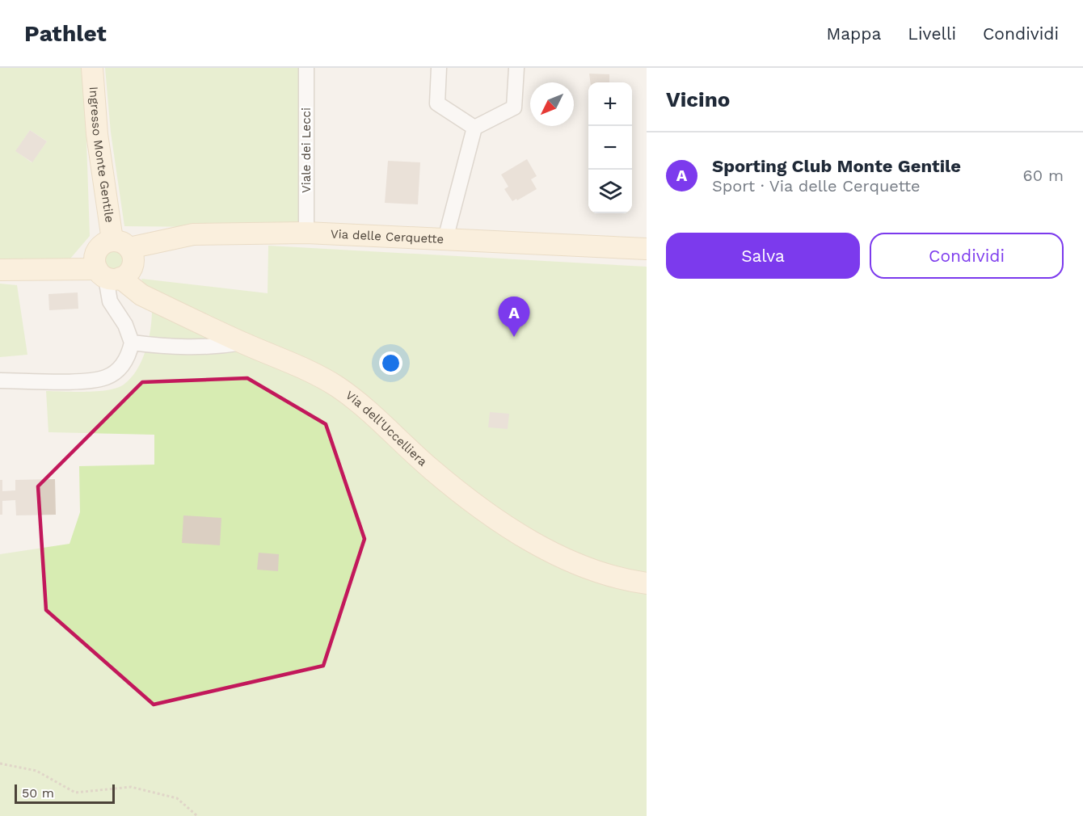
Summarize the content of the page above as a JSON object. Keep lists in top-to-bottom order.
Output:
{
  "streets": {
    "street": [
      "Viale dei Lecci",
      "Ingresso Monte Gentile",
      "Via delle Cerquette",
      "Via dell'Uccelliera"
    ]
  },
  "crossings": [
    ["Viale dei Lecci", "Via delle Cerquette"],
    ["Ingresso Monte Gentile", "Via delle Cerquette"],
    ["Ingresso Monte Gentile", "Via dell'Uccelliera"],
    ["Via delle Cerquette", "Via dell'Uccelliera"]
  ],
  "scale_bar": "50 m",
  "north": "bottom left",
  "page": {
    "header": "Pathlet",
    "nav": ["Mappa", "Livelli", "Condividi"],
    "heading": "Vicino",
    "map_buttons": ["+", "−"],
    "list": [
      {
        "mark": "A",
        "name": "Sporting Club Monte Gentile",
        "note": "Sport · Via delle Cerquette",
        "value": "60 m"
      }
    ],
    "buttons": ["Salva", "Condividi"],
    "pins": "A",
    "scale": "50 m"
  }
}
